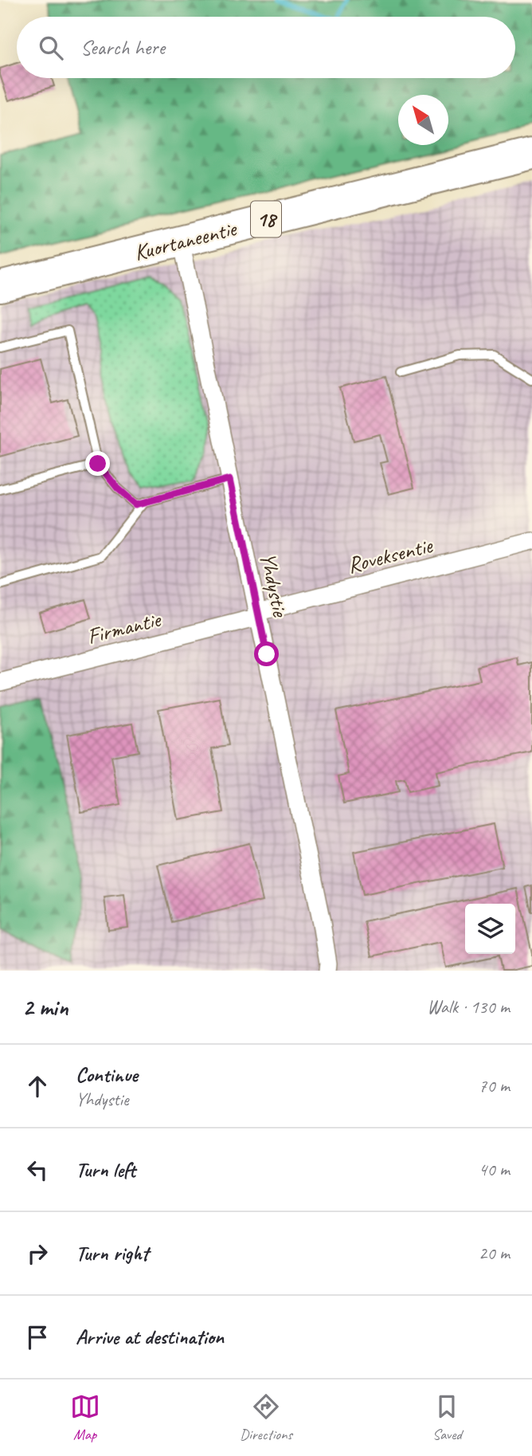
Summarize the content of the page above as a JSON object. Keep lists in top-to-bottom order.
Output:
{
  "streets": {
    "highway": ["18", "Kuortaneentie"],
    "street": ["Roveksentie", "Yhdystie", "Firmantie"]
  },
  "crossings": [
    ["Kuortaneentie", "Yhdystie"],
    ["Roveksentie", "Yhdystie"],
    ["Roveksentie", "Firmantie"],
    ["Yhdystie", "Firmantie"]
  ],
  "north": "top left",
  "page": {
    "search": "Search here",
    "heading": ["2 min", "Walk · 130 m"],
    "list": [
      ["Continue", "Yhdystie", "70 m"],
      ["Turn left", "40 m"],
      ["Turn right", "20 m"],
      "Arrive at destination"
    ],
    "nav": ["Map", "Directions", "Saved"]
  }
}
